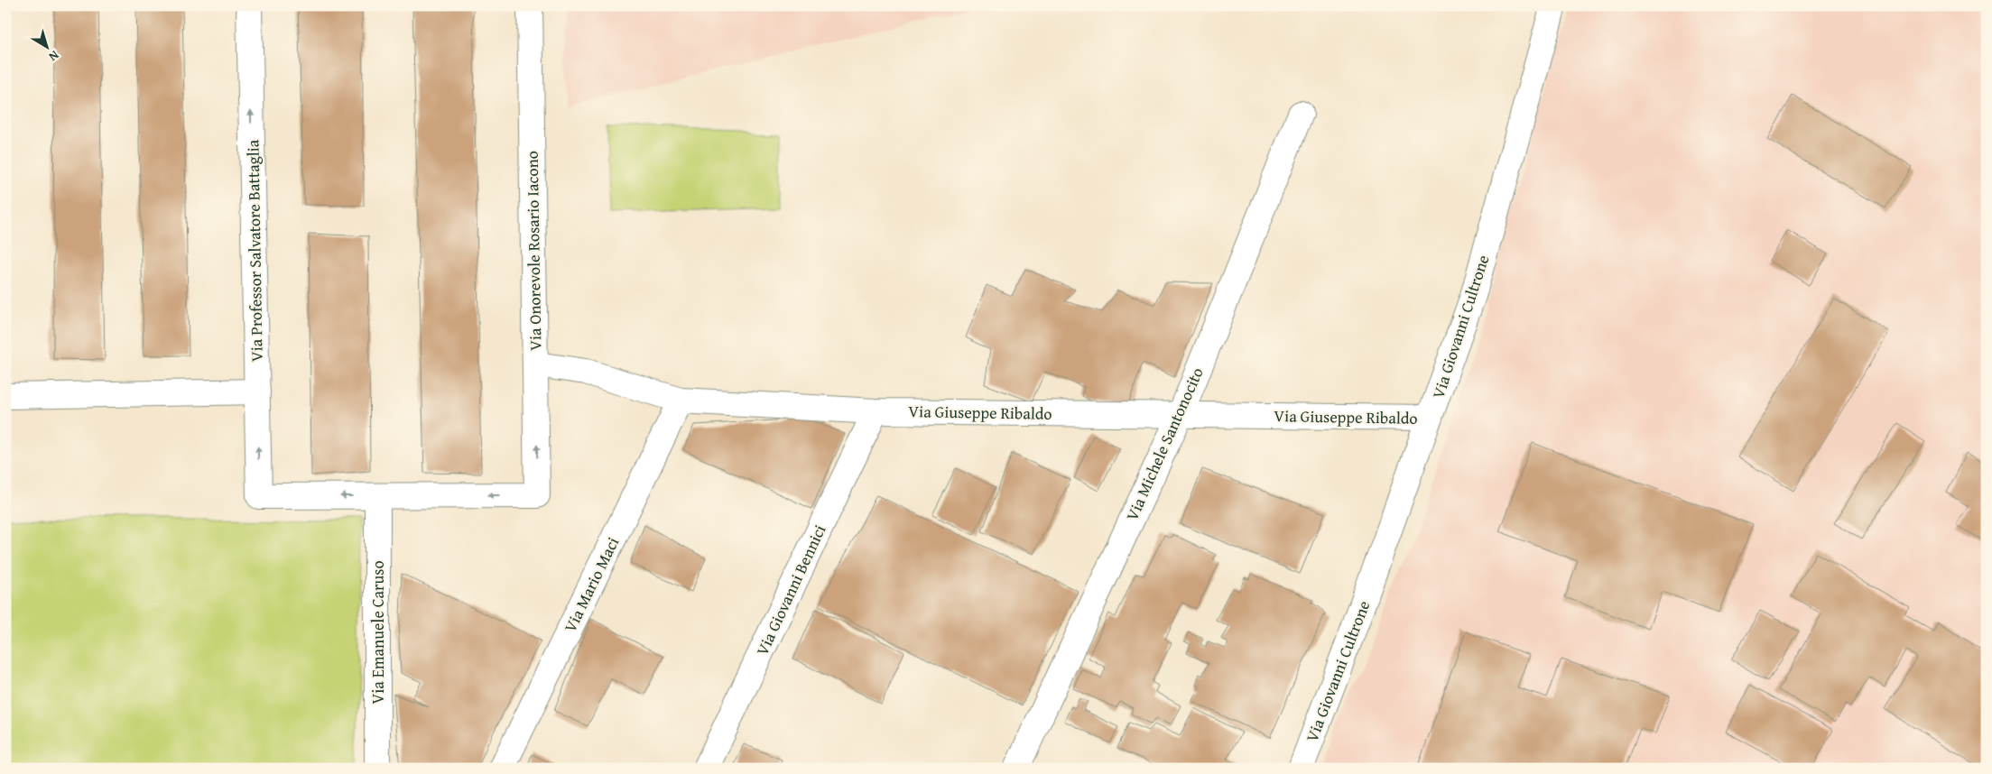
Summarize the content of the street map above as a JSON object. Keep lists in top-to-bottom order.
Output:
{
  "streets": {
    "street": [
      "Via Professor Salvatore Battaglia",
      "Via Onorevole Rosario Iacono",
      "Via Giovanni Cultrone",
      "Via Giuseppe Ribaldo",
      "Via Michele Santonocito",
      "Via Mario Maci",
      "Via Giovanni Bennici",
      "Via Emanuele Caruso"
    ]
  },
  "crossings": [
    ["Via Professor Salvatore Battaglia", "Via Onorevole Rosario Iacono"],
    ["Via Professor Salvatore Battaglia", "Via Emanuele Caruso"],
    ["Via Onorevole Rosario Iacono", "Via Giuseppe Ribaldo"],
    ["Via Onorevole Rosario Iacono", "Via Emanuele Caruso"],
    ["Via Giovanni Cultrone", "Via Giuseppe Ribaldo"],
    ["Via Giuseppe Ribaldo", "Via Michele Santonocito"],
    ["Via Giuseppe Ribaldo", "Via Mario Maci"],
    ["Via Giuseppe Ribaldo", "Via Giovanni Bennici"]
  ],
  "one_way": ["Via Professor Salvatore Battaglia"],
  "north": "bottom right"
}
